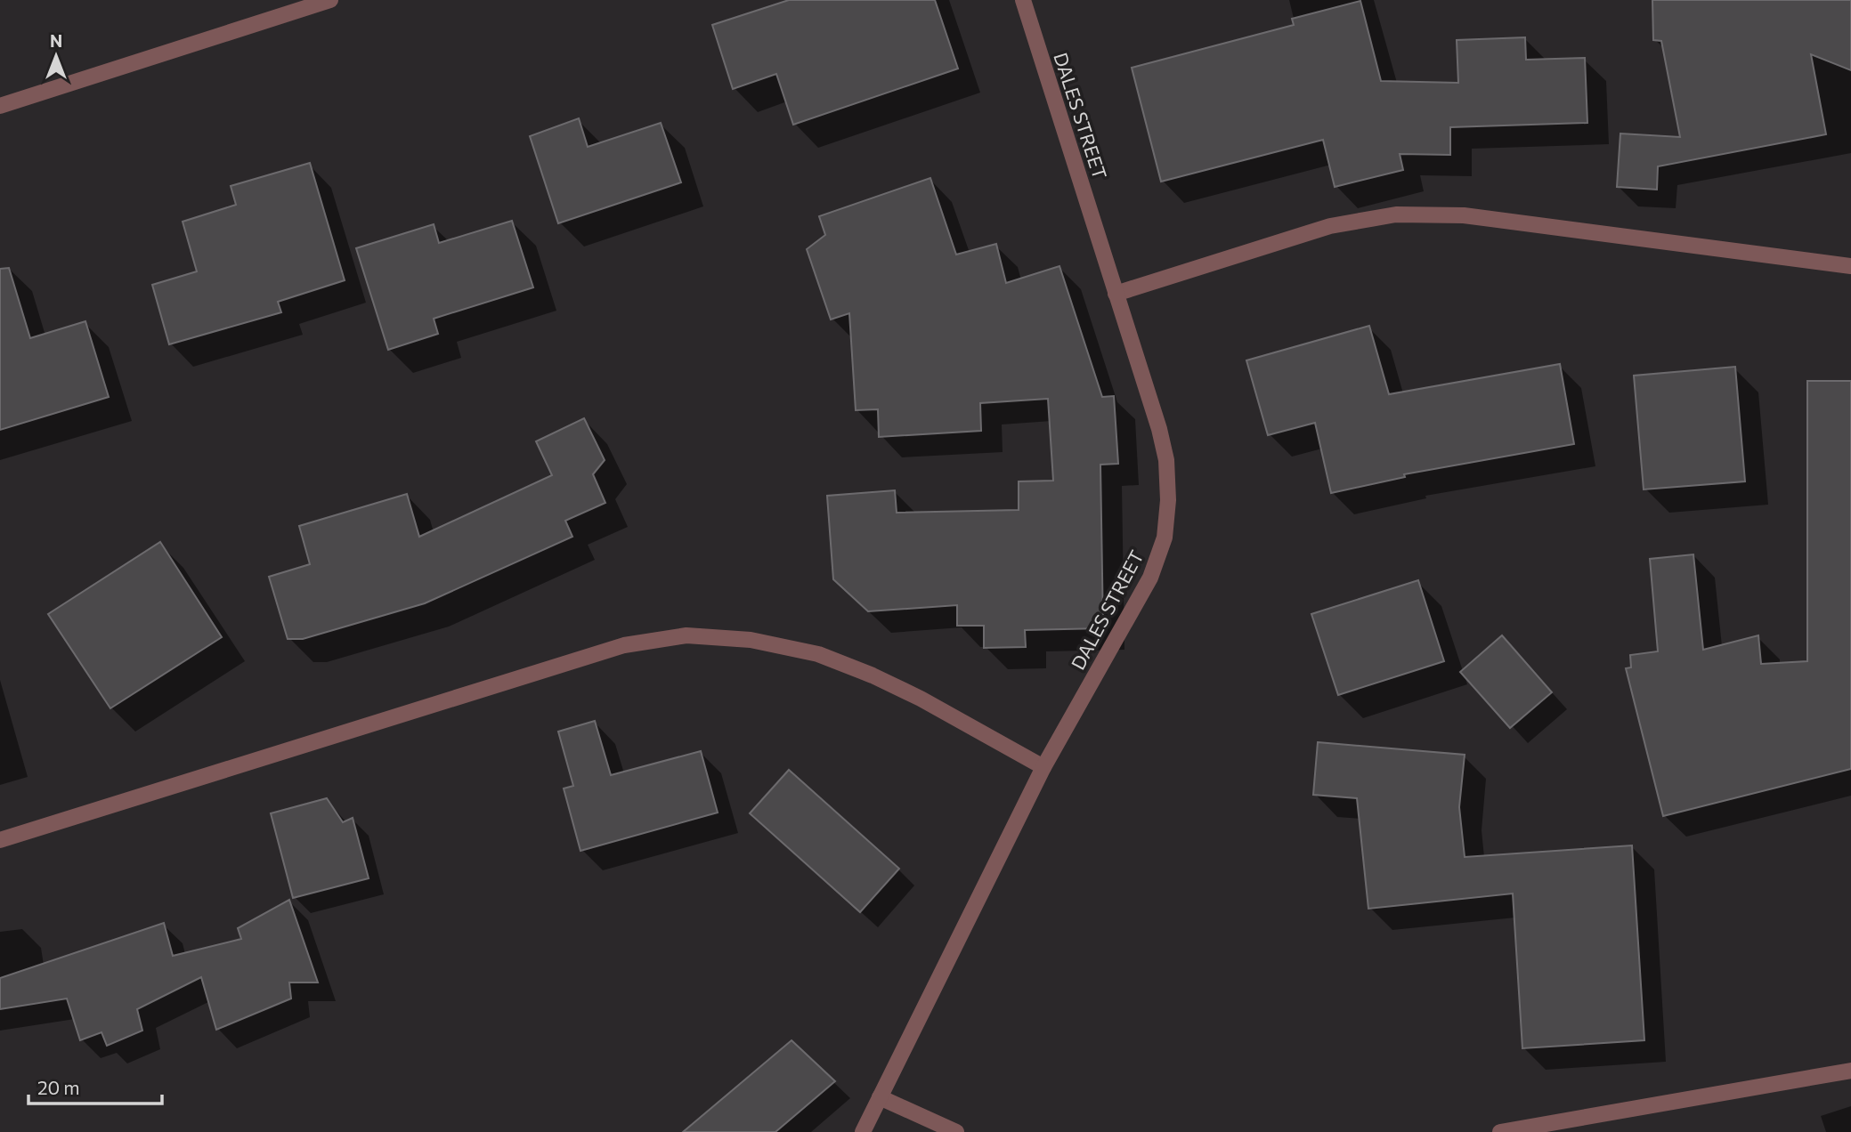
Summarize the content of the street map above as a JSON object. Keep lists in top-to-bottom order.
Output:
{
  "streets": {
    "street": ["DALES STREET"]
  },
  "scale_bar": "20 m",
  "north": "top"
}
